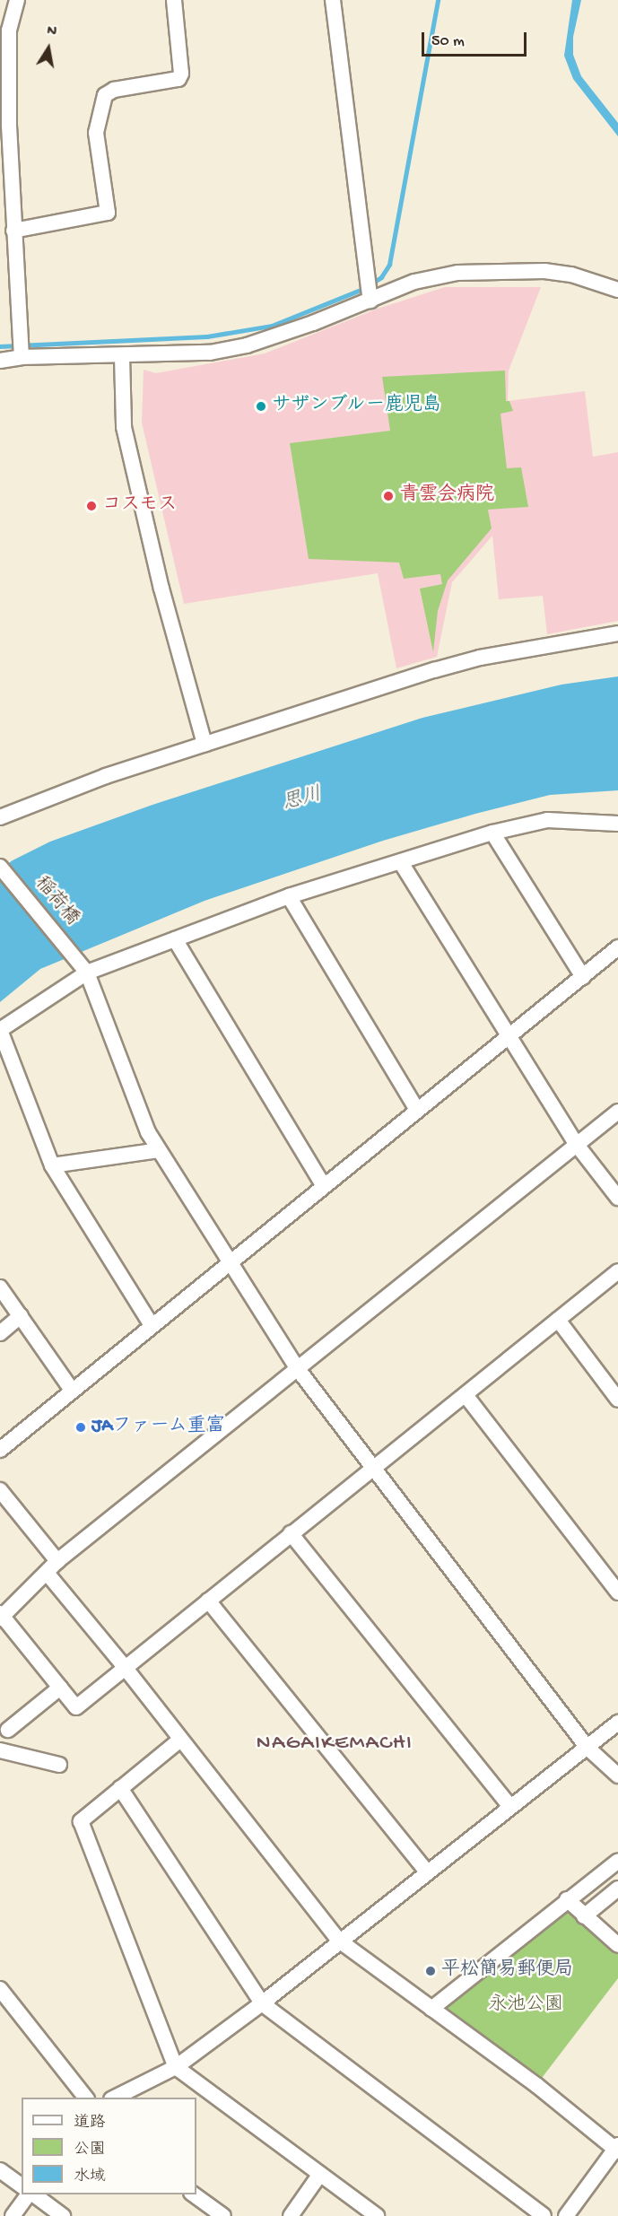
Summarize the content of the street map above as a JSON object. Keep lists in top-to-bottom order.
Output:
{
  "streets": {
    "street": ["稲荷橋"]
  },
  "districts": ["NAGAIKEMACHI"],
  "water": ["思川"],
  "parks": ["永池公園"],
  "places": [
    "サザンブルー鹿児島",
    "青雲会病院",
    "コスモス",
    "JAファーム重富",
    "平松簡易郵便局"
  ],
  "legend": ["道路", "公園", "水域"],
  "scale_bar": "50 m",
  "north": "top"
}
